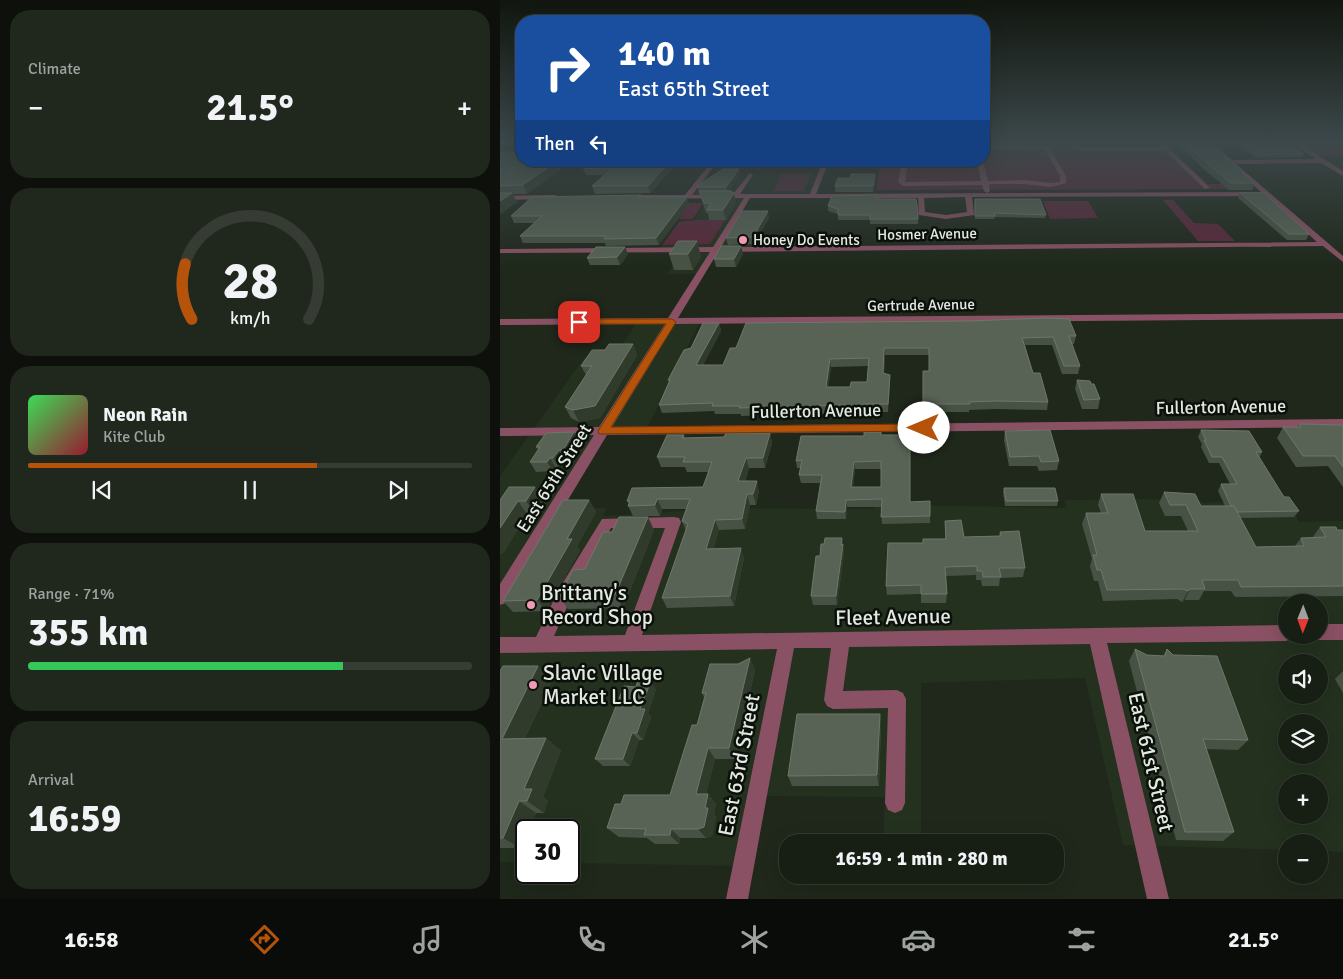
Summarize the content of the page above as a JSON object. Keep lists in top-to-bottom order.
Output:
{
  "streets": {
    "street": [
      "Hosmer Avenue",
      "Gertrude Avenue",
      "Fullerton Avenue",
      "East 65th Street",
      "Fleet Avenue",
      "East 61st Street",
      "East 63rd Street"
    ]
  },
  "crossings": [
    ["Hosmer Avenue", "East 65th Street"],
    ["Gertrude Avenue", "East 65th Street"],
    ["Fullerton Avenue", "East 65th Street"],
    ["Fleet Avenue", "East 61st Street"],
    ["Fleet Avenue", "East 63rd Street"]
  ],
  "places": ["Honey Do Events", "Brittany's Record Shop", "Slavic Village Market LLC"],
  "north": "bottom",
  "page": {
    "tile": [
      "Climate",
      ["Range · 71%", "355 km"],
      ["Arrival", "16:59"]
    ],
    "turn": ["140 m", "East 65th Street"],
    "heat": ["−", "21.5°", "+"],
    "then": "Then",
    "song": ["Neon Rain", "Kite Club"],
    "map_buttons": ["+", "−"],
    "limit": "30",
    "trip": "16:59 · 1 min · 280 m",
    "tabs": ["16:58", "21.5°"],
    "gauge": ["28", "km/h"]
  }
}
